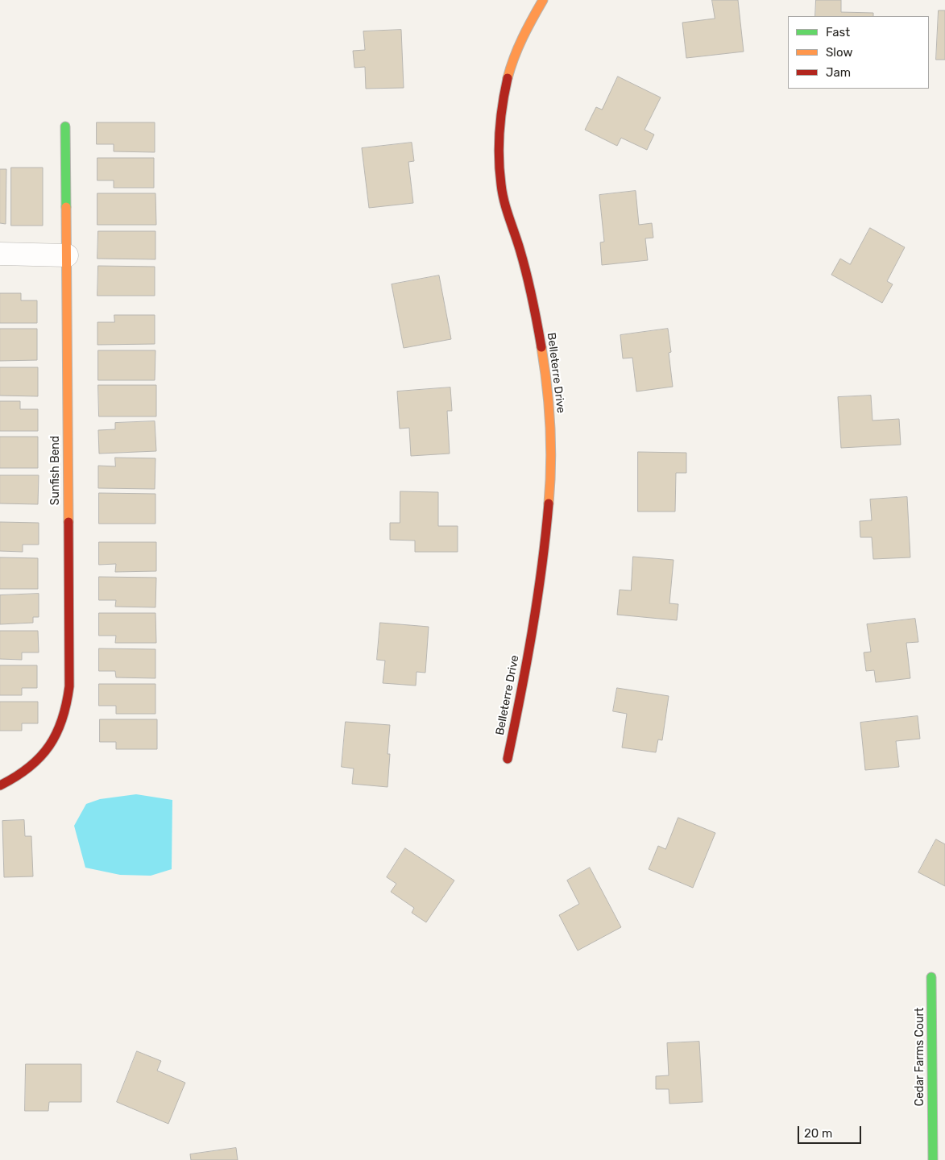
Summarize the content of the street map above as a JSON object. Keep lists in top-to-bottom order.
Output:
{
  "streets": {
    "street": ["Belleterre Drive", "Sunfish Bend", "Cedar Farms Court"]
  },
  "legend": ["Fast", "Slow", "Jam"],
  "scale_bar": "20 m"
}
